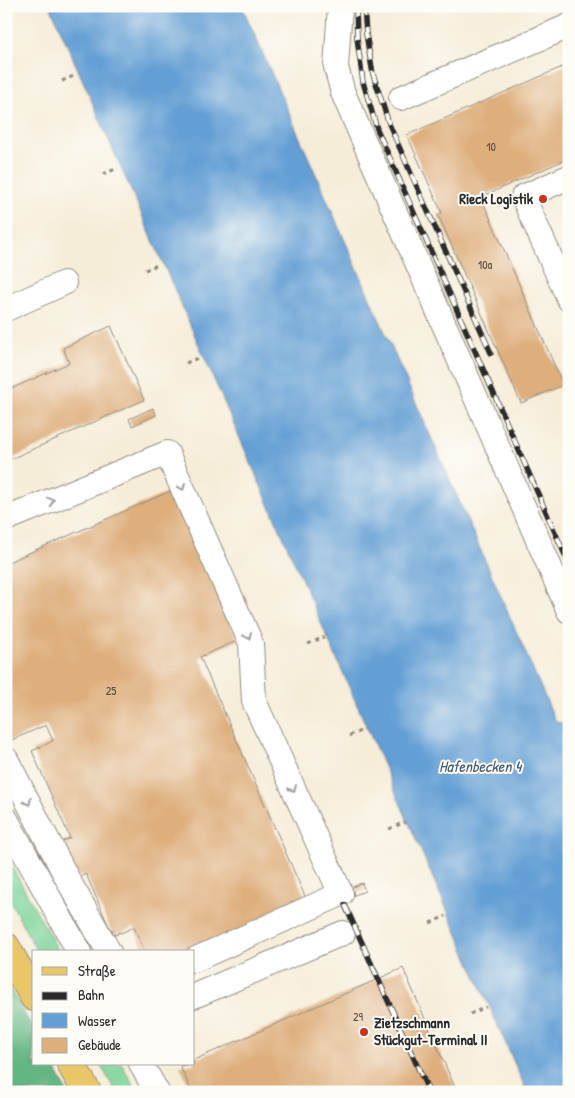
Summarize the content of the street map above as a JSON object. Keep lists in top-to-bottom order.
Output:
{
  "water": ["Hafenbecken 4"],
  "places": ["Rieck Logistik", "Zietzschmann Stückgut-Terminal II"],
  "house_numbers": [
    "10",
    "10a",
    "25",
    "29"
  ],
  "legend": [
    "Straße",
    "Bahn",
    "Wasser",
    "Gebäude"
  ]
}
